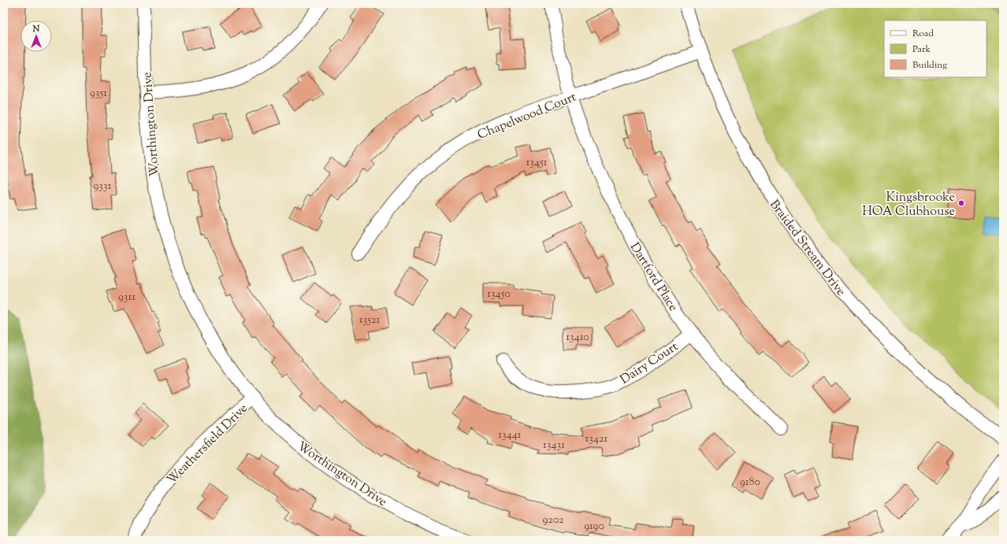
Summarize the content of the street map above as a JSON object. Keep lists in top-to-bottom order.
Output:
{
  "streets": {
    "street": [
      "Chapelwood Court",
      "Worthington Drive",
      "Braided Stream Drive",
      "Dartford Place",
      "Dairy Court",
      "Weathersfield Drive"
    ]
  },
  "crossings": [
    ["Chapelwood Court", "Braided Stream Drive"],
    ["Chapelwood Court", "Dartford Place"],
    ["Worthington Drive", "Weathersfield Drive"],
    ["Dartford Place", "Dairy Court"]
  ],
  "places": ["Kingsbrooke HOA Clubhouse"],
  "house_numbers": [
    "9351",
    "13451",
    "9331",
    "13450",
    "9311",
    "13521",
    "13410",
    "13441",
    "13421",
    "13431",
    "9180",
    "9202",
    "9190"
  ],
  "legend": ["Road", "Park", "Building"],
  "north": "top"
}
